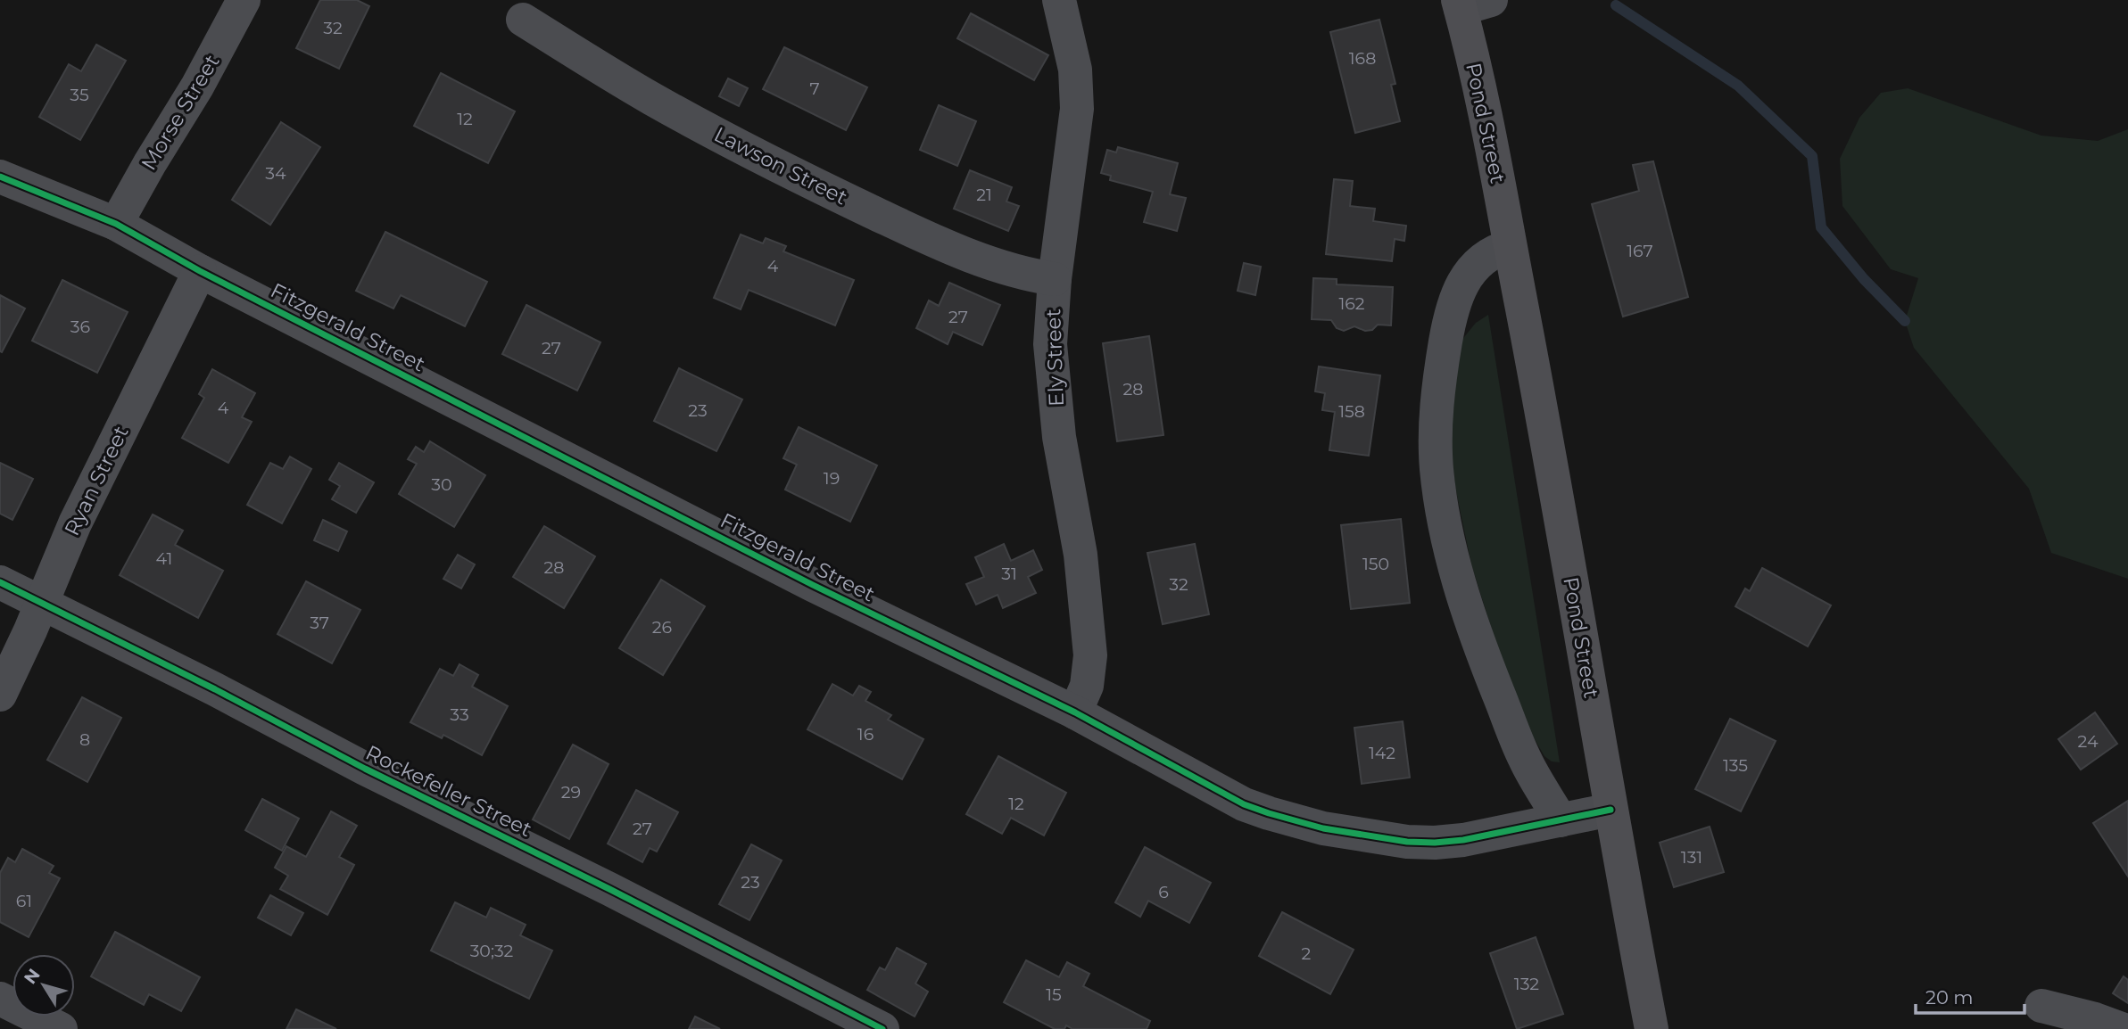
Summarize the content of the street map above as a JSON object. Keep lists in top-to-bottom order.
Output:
{
  "streets": {
    "main road": ["Pond Street"],
    "street": [
      "Morse Street",
      "Lawson Street",
      "Fitzgerald Street",
      "Ely Street",
      "Ryan Street",
      "Rockefeller Street"
    ]
  },
  "crossings": [
    ["Morse Street", "Fitzgerald Street"],
    ["Pond Street", "Fitzgerald Street"],
    ["Lawson Street", "Ely Street"],
    ["Fitzgerald Street", "Ely Street"],
    ["Fitzgerald Street", "Ryan Street"],
    ["Ryan Street", "Rockefeller Street"]
  ],
  "house_numbers": [
    "32",
    "168",
    "7",
    "35",
    "12",
    "34",
    "21",
    "167",
    "4",
    "162",
    "27",
    "36",
    "27",
    "28",
    "4",
    "23",
    "158",
    "19",
    "30",
    "41",
    "150",
    "28",
    "31",
    "32",
    "37",
    "26",
    "33",
    "16",
    "8",
    "24",
    "142",
    "135",
    "29",
    "12",
    "27",
    "131",
    "23",
    "6",
    "61",
    "30;32",
    "2",
    "132",
    "15"
  ],
  "scale_bar": "20 m",
  "north": "top left"
}
